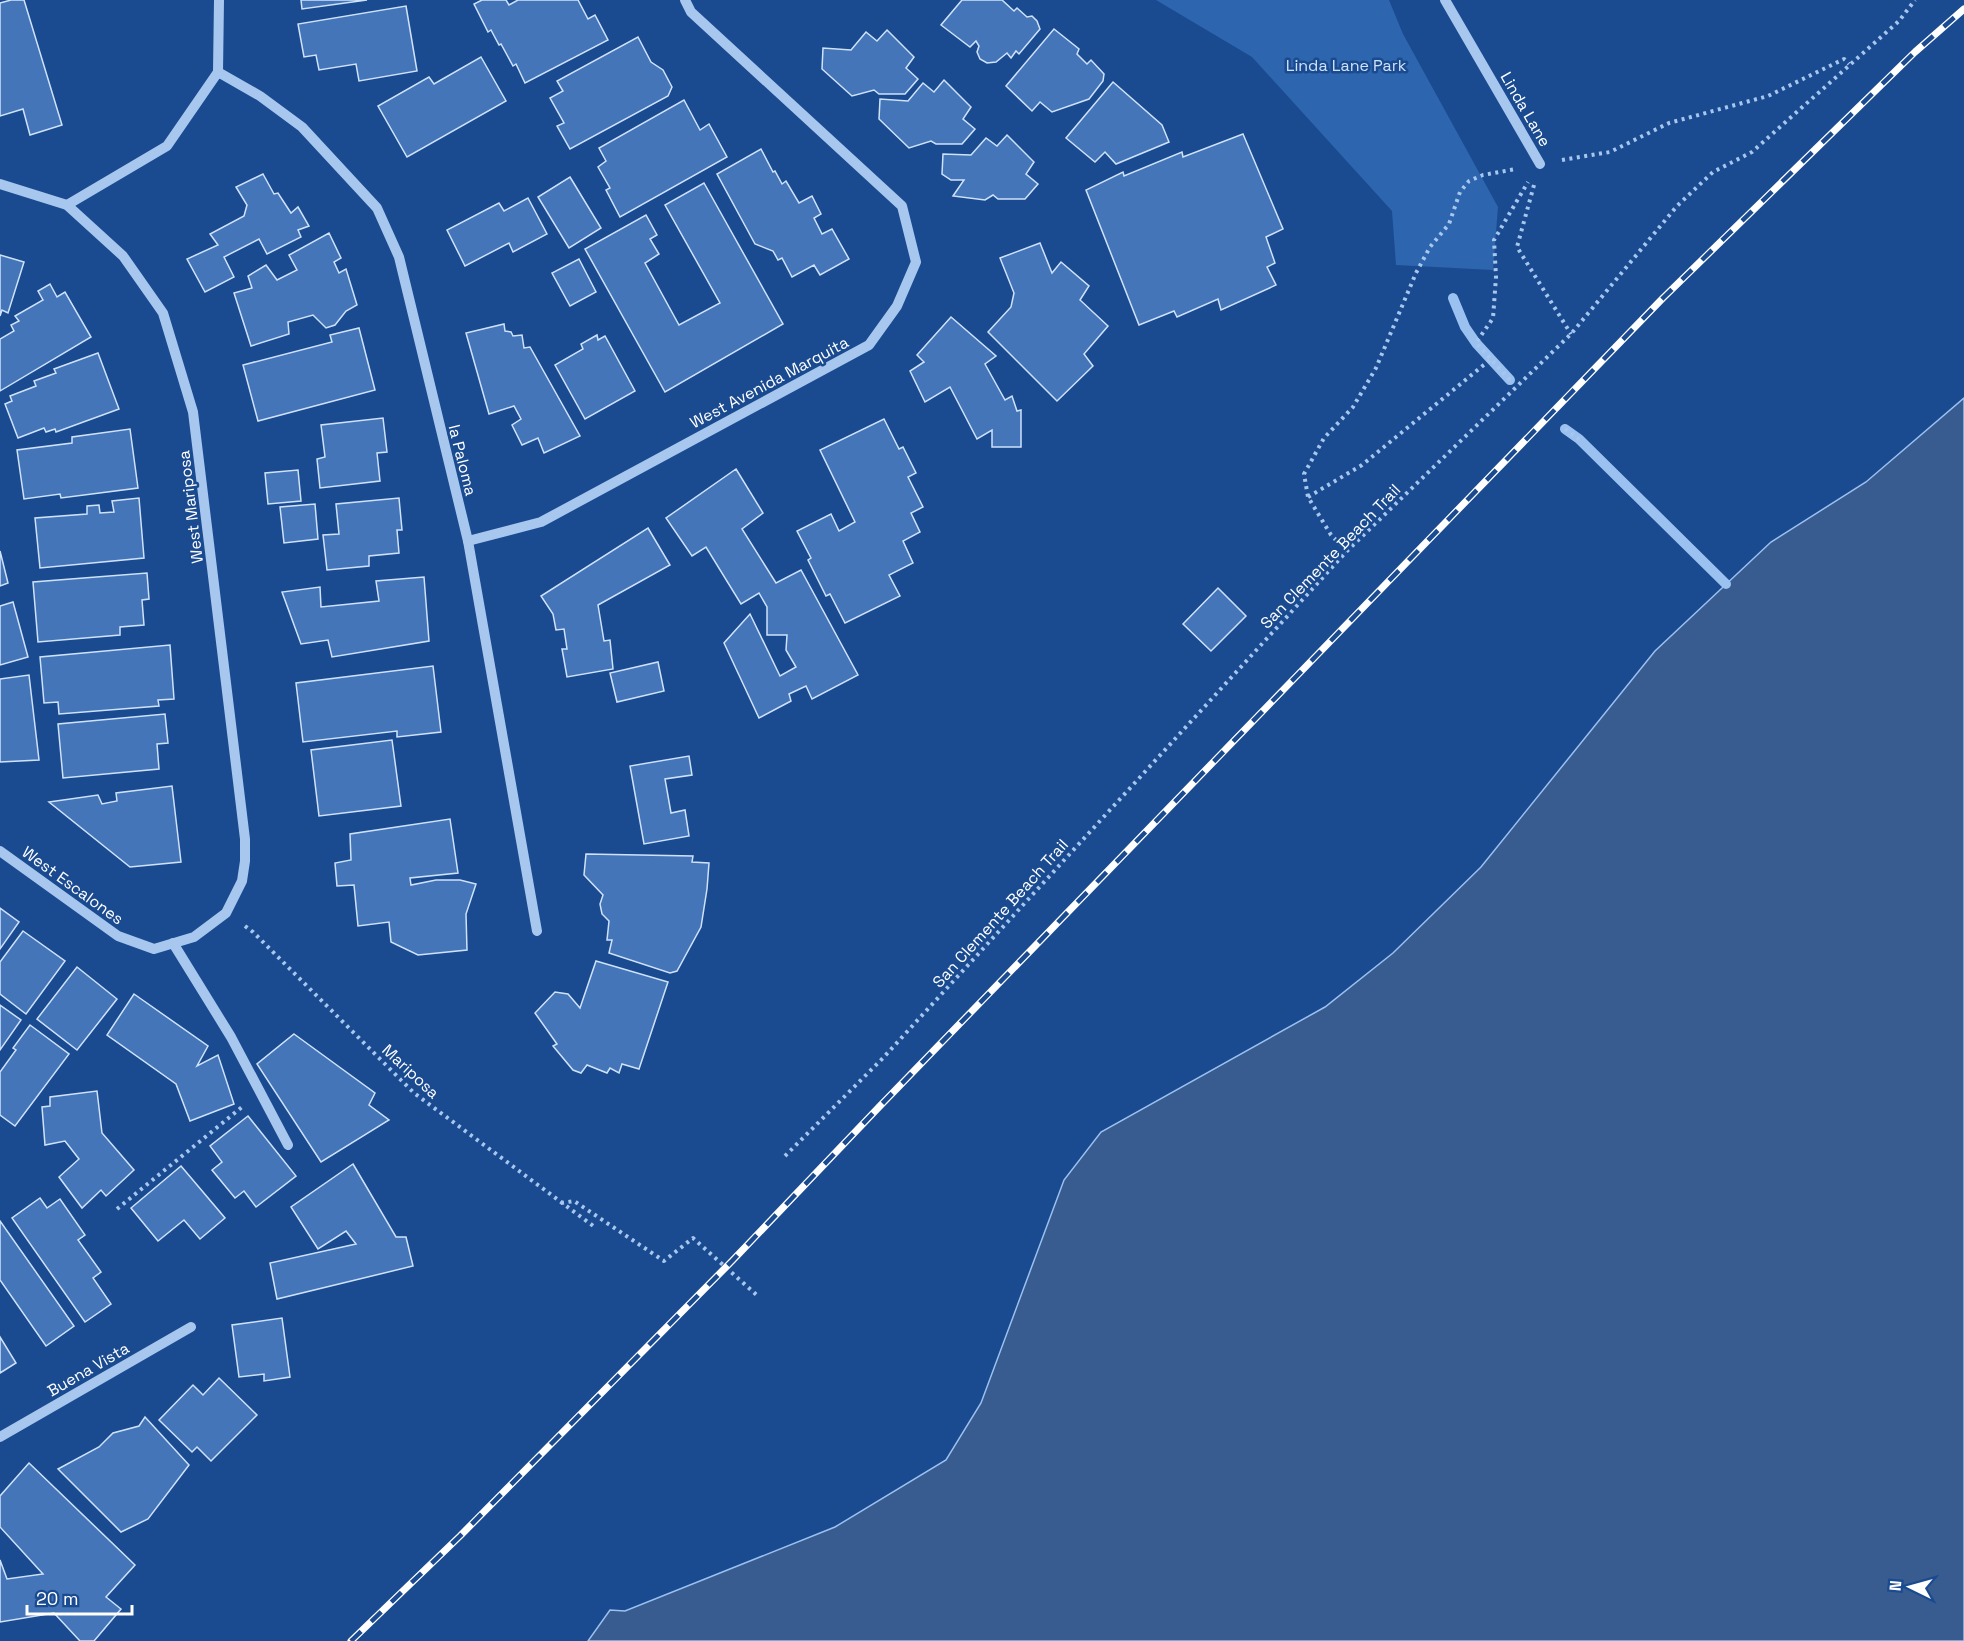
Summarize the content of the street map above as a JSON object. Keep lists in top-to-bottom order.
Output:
{
  "streets": {
    "street": [
      "Linda Lane",
      "West Avenida Marquita",
      "la Paloma",
      "West Mariposa",
      "West Escalones",
      "Buena Vista"
    ],
    "path": ["San Clemente Beach Trail", "Mariposa"]
  },
  "crossings": [
    ["Linda Lane", "San Clemente Beach Trail"],
    ["West Avenida Marquita", "la Paloma"],
    ["West Mariposa", "West Escalones"],
    ["West Mariposa", "Mariposa"],
    ["West Escalones", "Mariposa"]
  ],
  "parks": ["Linda Lane Park"],
  "scale_bar": "20 m",
  "north": "left"
}
